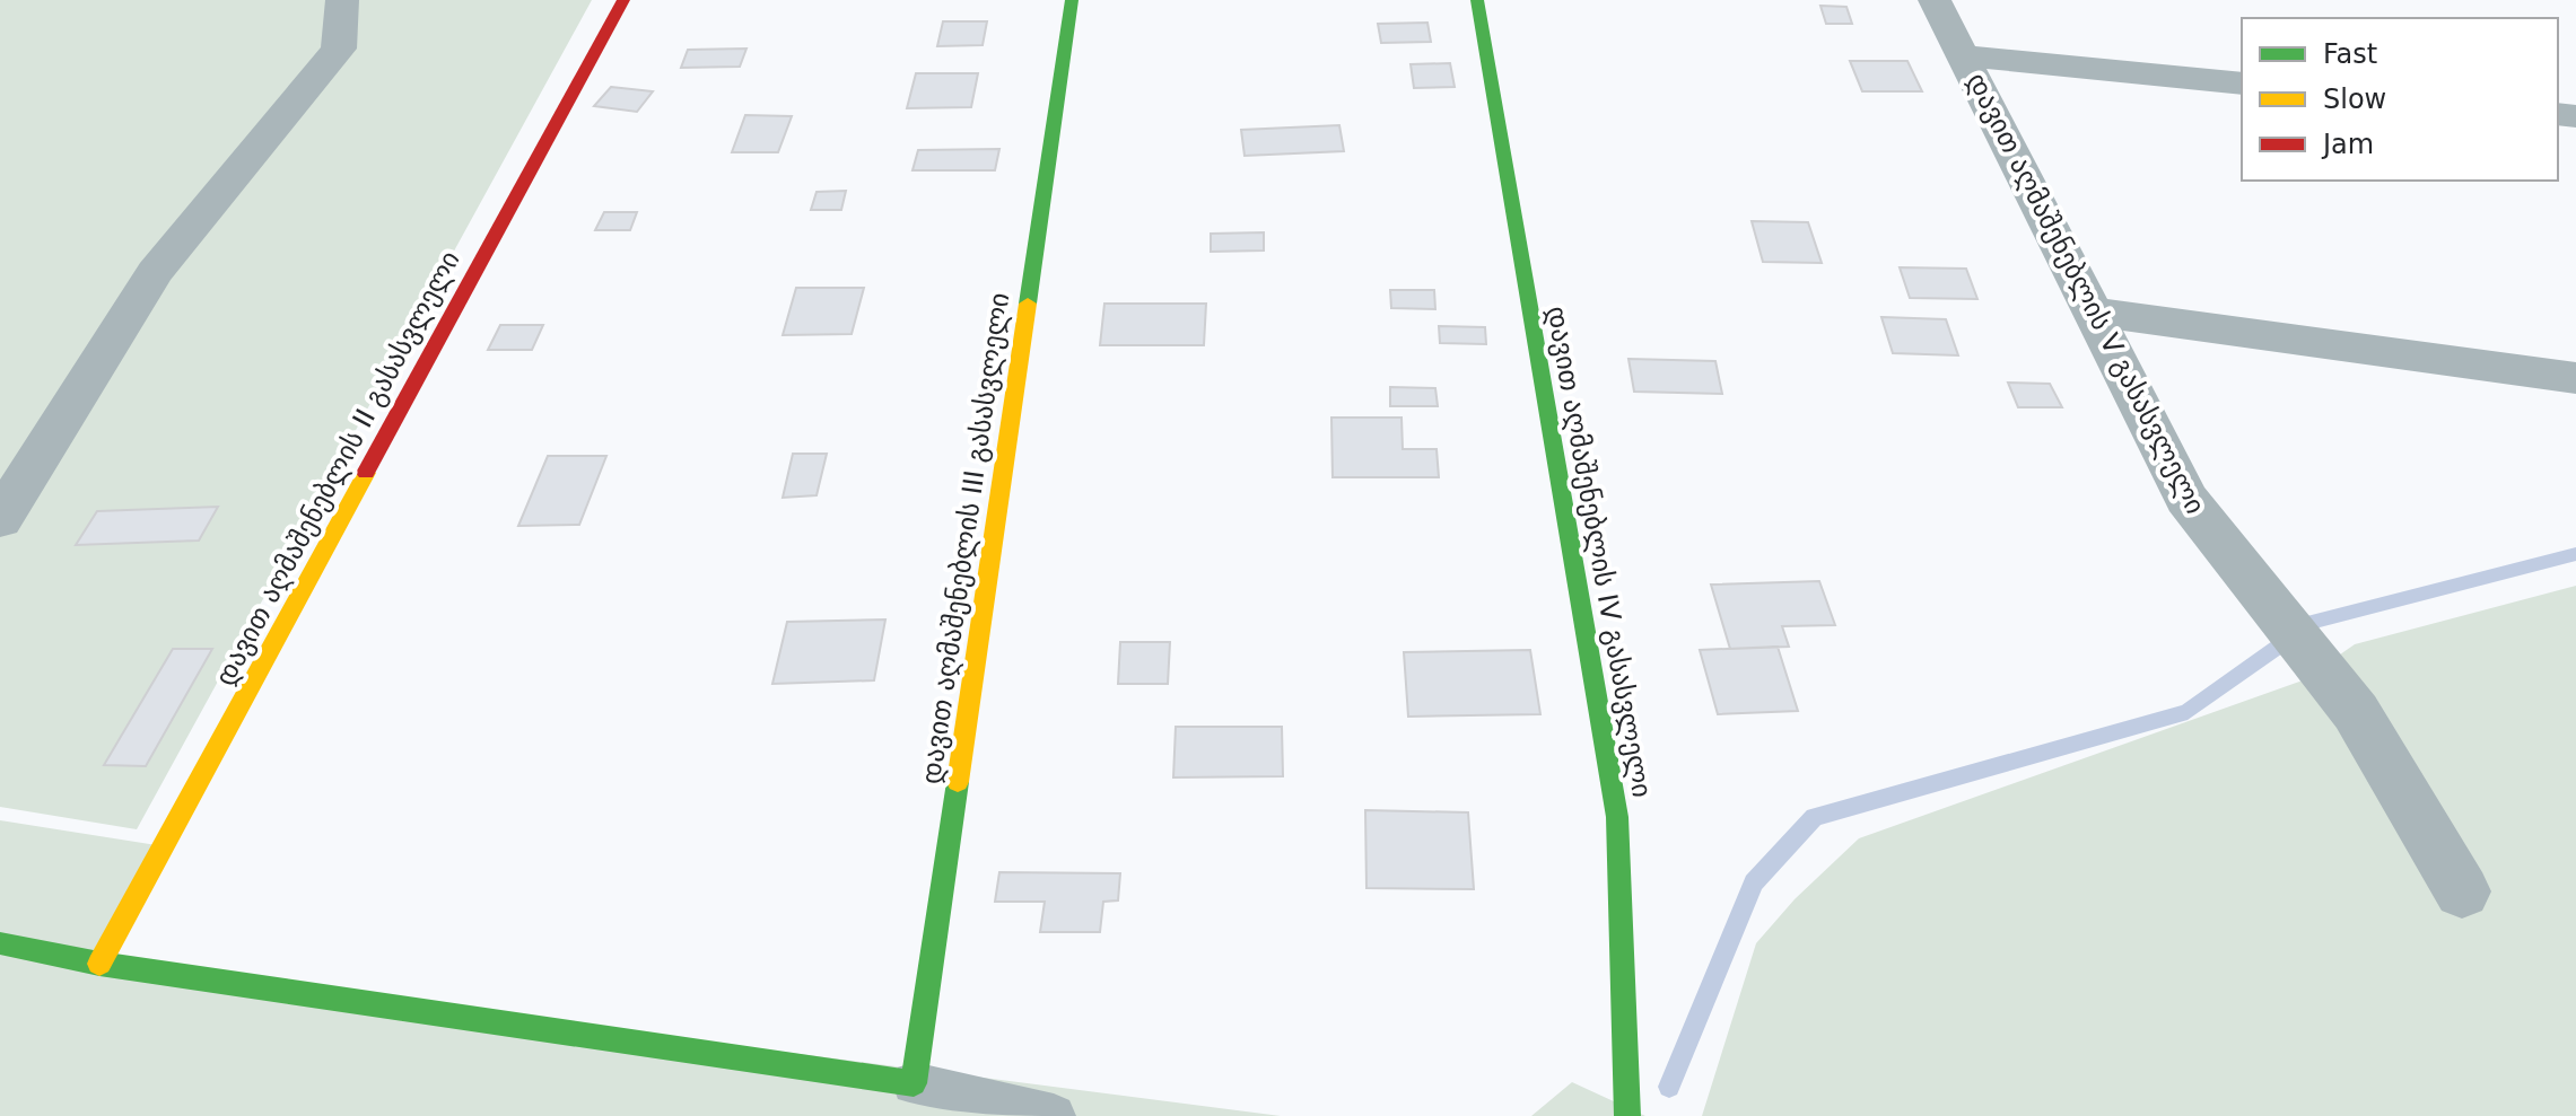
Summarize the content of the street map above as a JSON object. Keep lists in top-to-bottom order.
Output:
{
  "streets": {
    "street": [
      "დავით აღმაშენებლის V გასასვლელი",
      "დავით აღმაშენებლის II გასასვლელი",
      "დავით აღმაშენებლის III გასასვლელი",
      "დავით აღმაშენებლის IV გასასვლელი"
    ]
  },
  "legend": ["Fast", "Slow", "Jam"]
}
